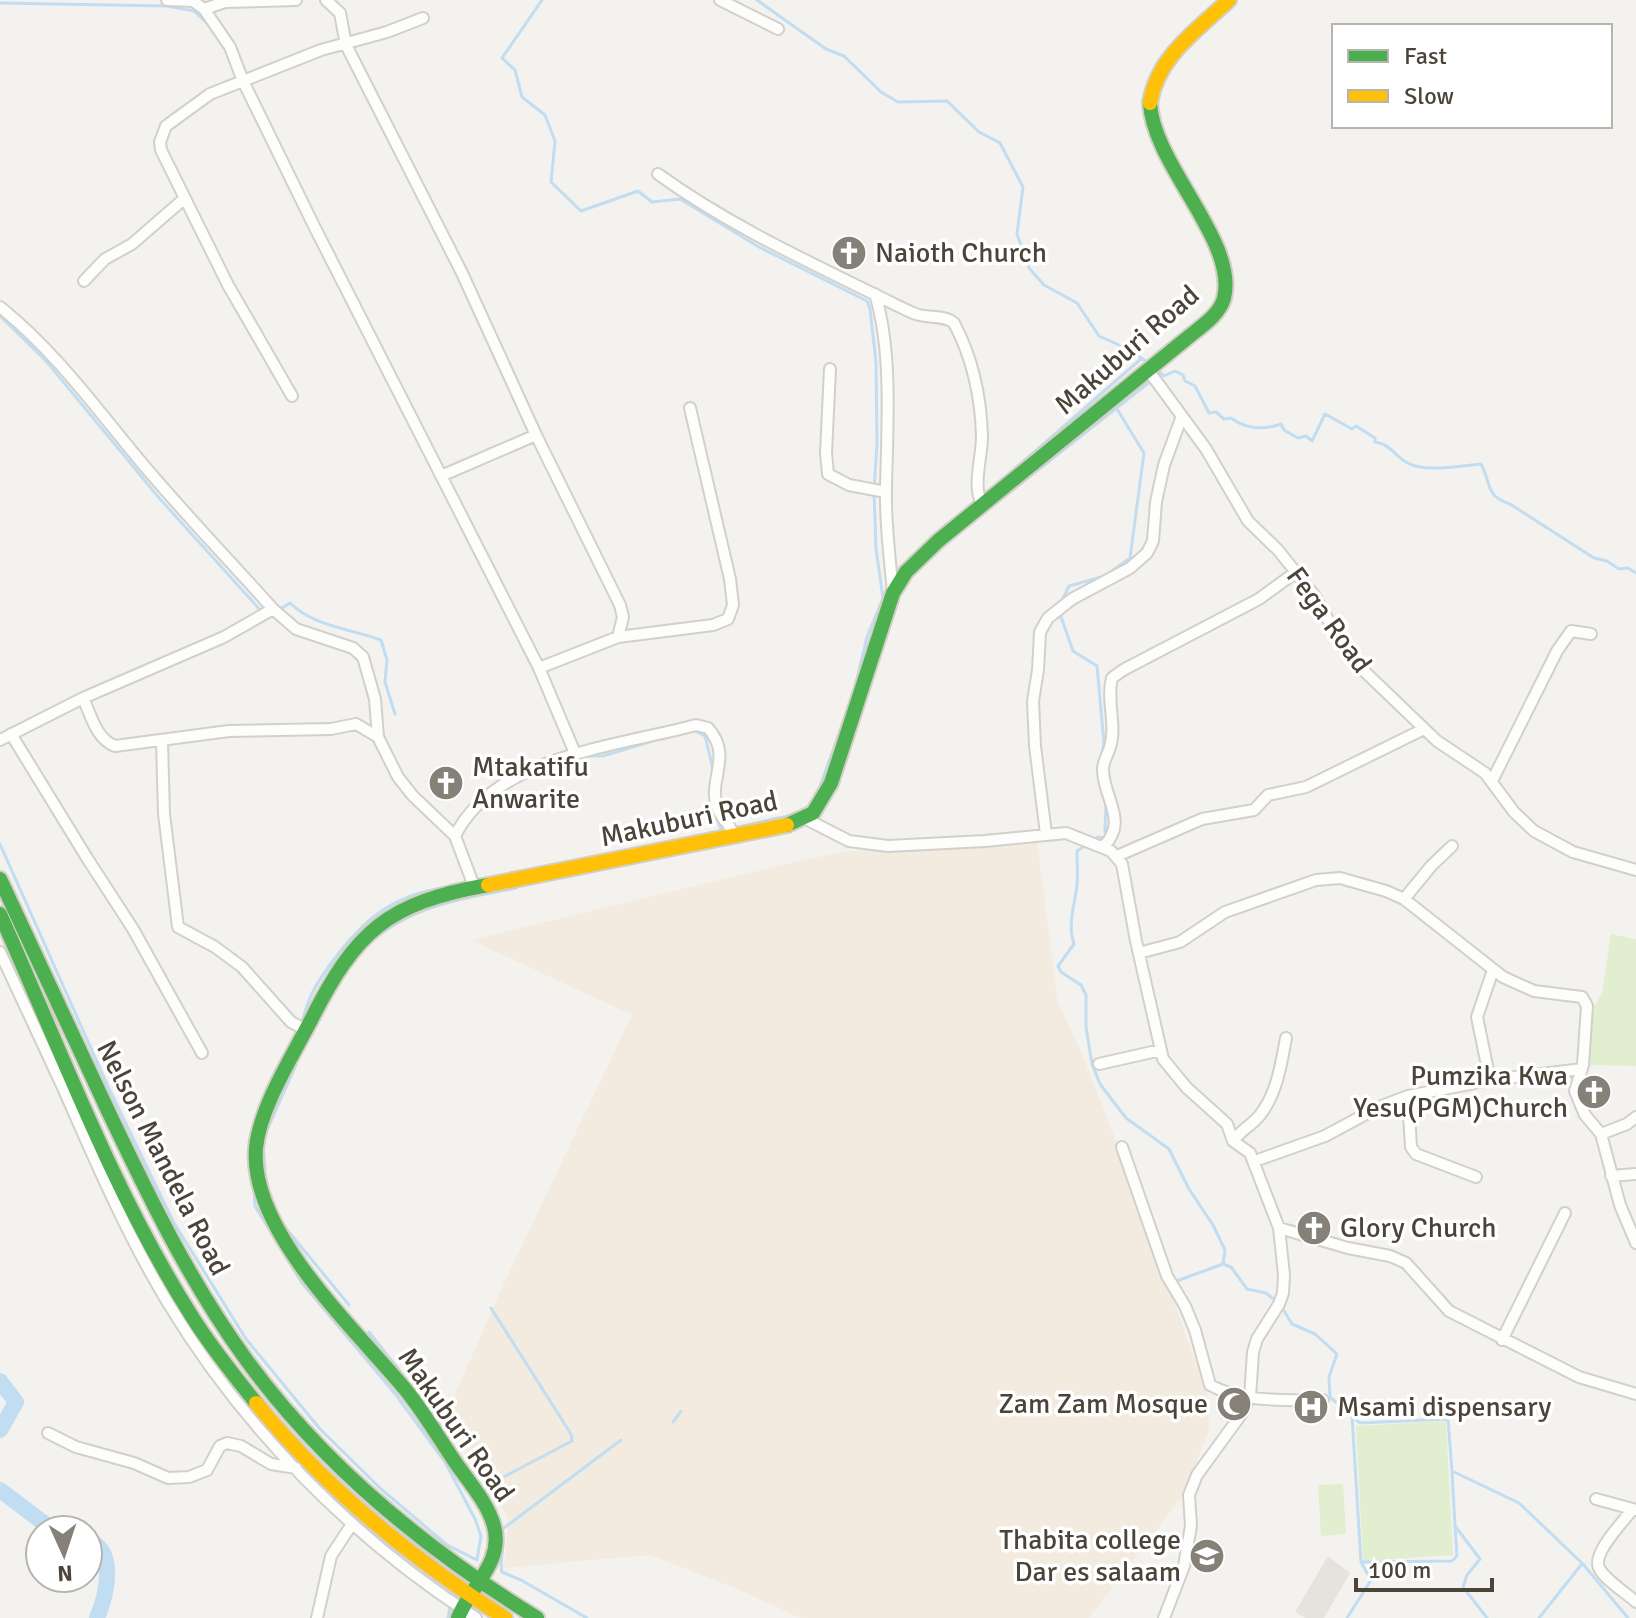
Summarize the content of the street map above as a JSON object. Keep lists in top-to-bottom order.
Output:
{
  "streets": {
    "street": ["Makuburi Road", "Fega Road", "Nelson Mandela Road"]
  },
  "crossings": [
    ["Makuburi Road", "Fega Road"],
    ["Makuburi Road", "Nelson Mandela Road"]
  ],
  "places": {
    "church": [
      "Naioth Church",
      "Mtakatifu Anwarite",
      "Pumzika Kwa Yesu(PGM)Church",
      "Glory Church"
    ],
    "mosque": ["Zam Zam Mosque"],
    "hospital": ["Msami dispensary"],
    "school or university": ["Thabita college Dar es salaam"]
  },
  "legend": ["Fast", "Slow"],
  "scale_bar": "100 m",
  "north": "bottom"
}
